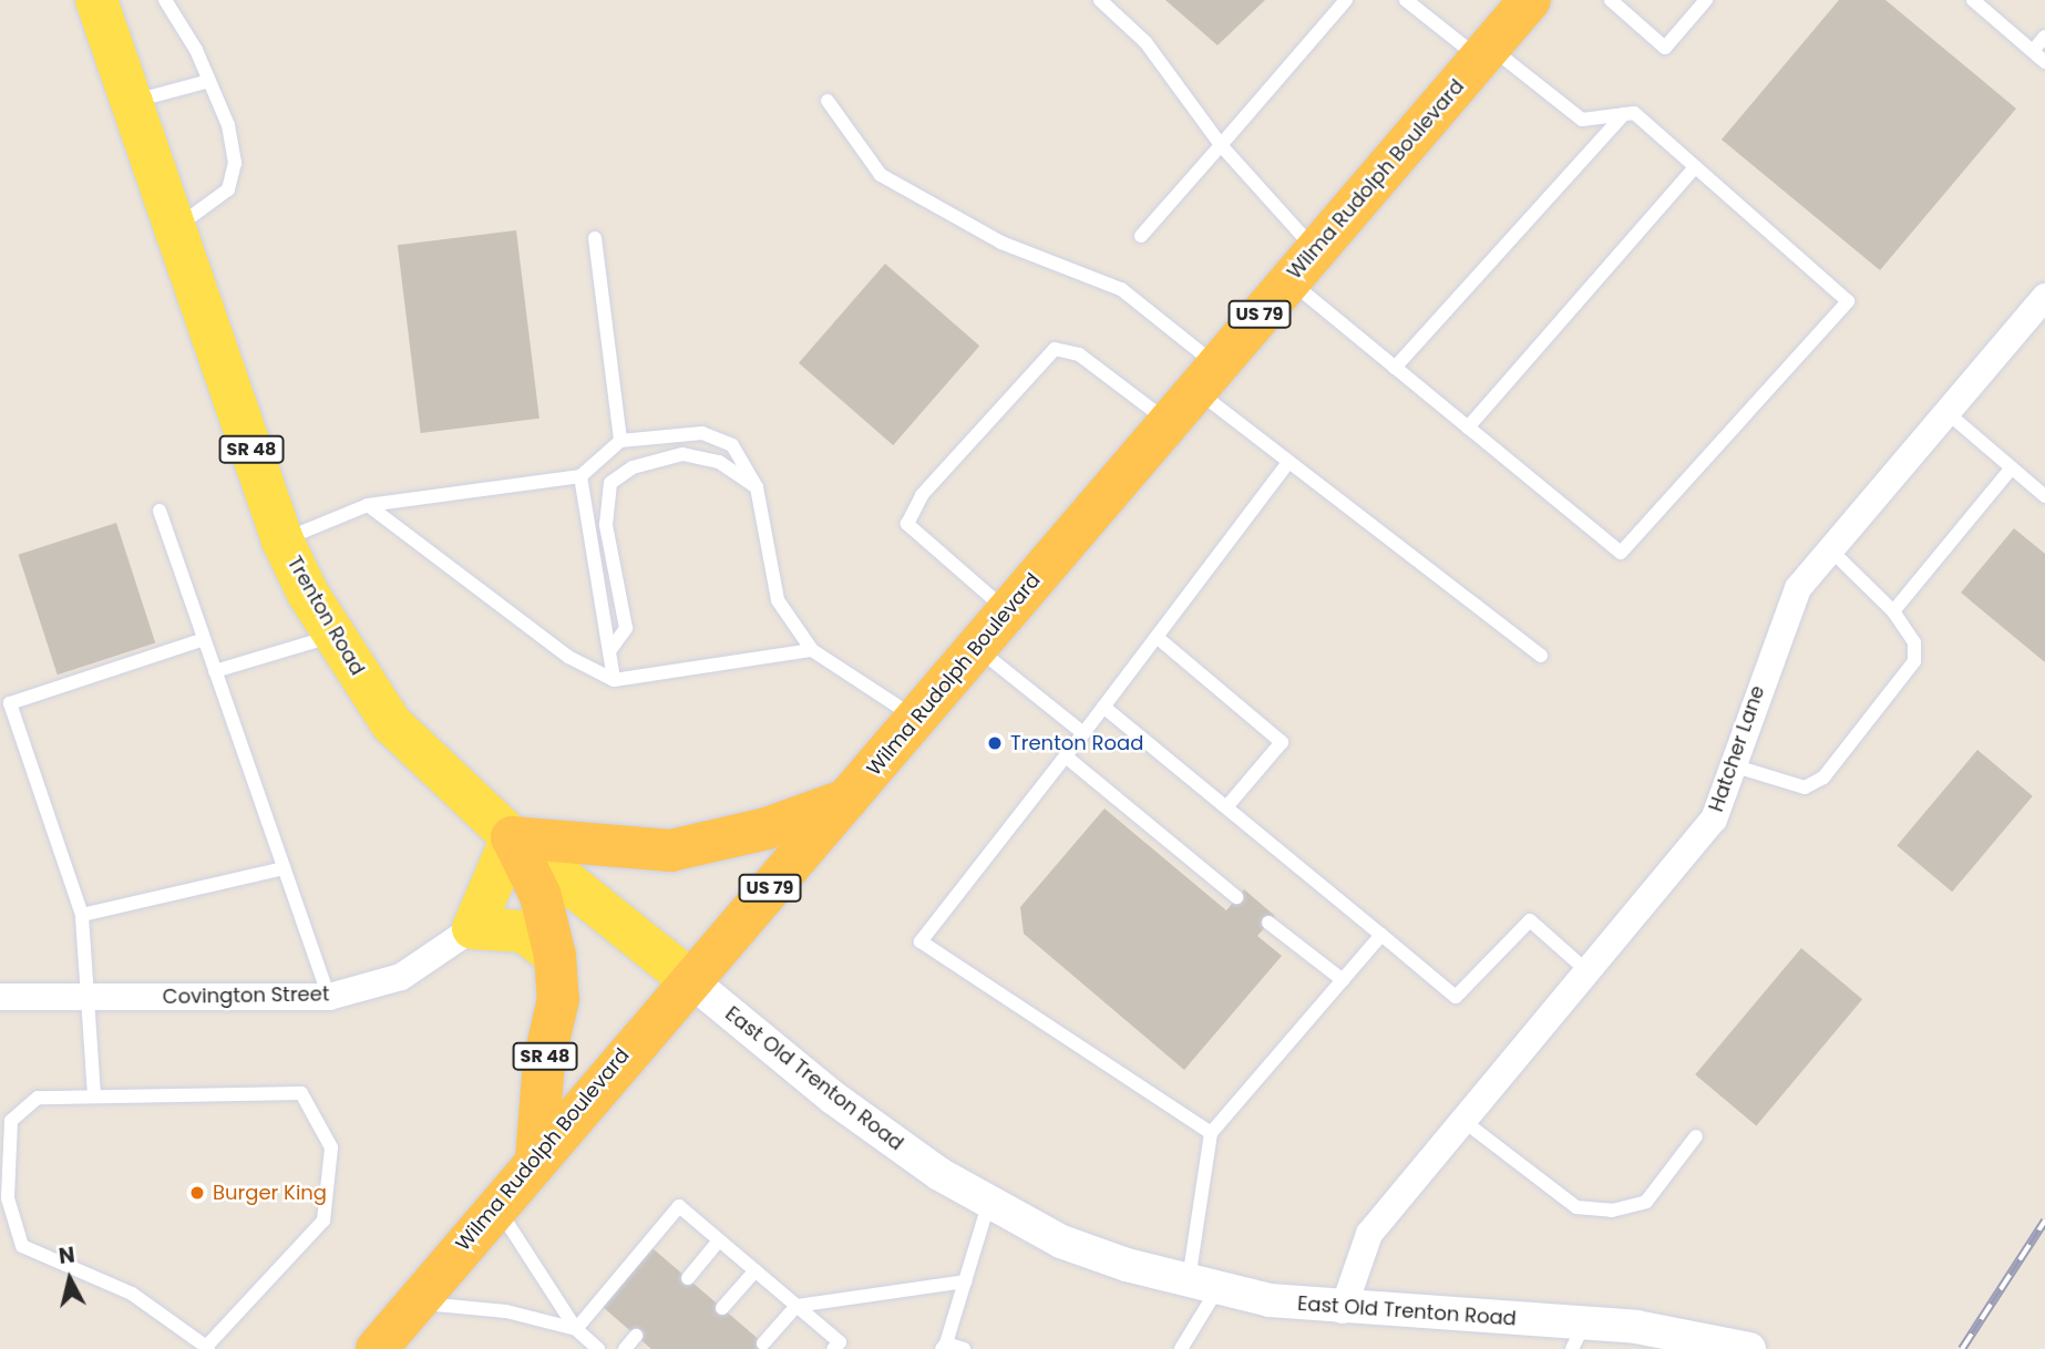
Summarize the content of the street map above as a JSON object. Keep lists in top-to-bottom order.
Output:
{
  "streets": {
    "highway": ["Wilma Rudolph Boulevard", "US 79", "SR 48"],
    "main road": ["Trenton Road"],
    "street": ["Hatcher Lane", "Covington Street", "East Old Trenton Road"]
  },
  "crossings": [
    ["Wilma Rudolph Boulevard", "SR 48"],
    ["Wilma Rudolph Boulevard", "Trenton Road"],
    ["Wilma Rudolph Boulevard", "East Old Trenton Road"],
    ["SR 48", "Trenton Road"],
    ["Trenton Road", "East Old Trenton Road"],
    ["Hatcher Lane", "East Old Trenton Road"]
  ],
  "places": ["Trenton Road", "Burger King"],
  "north": "top"
}
